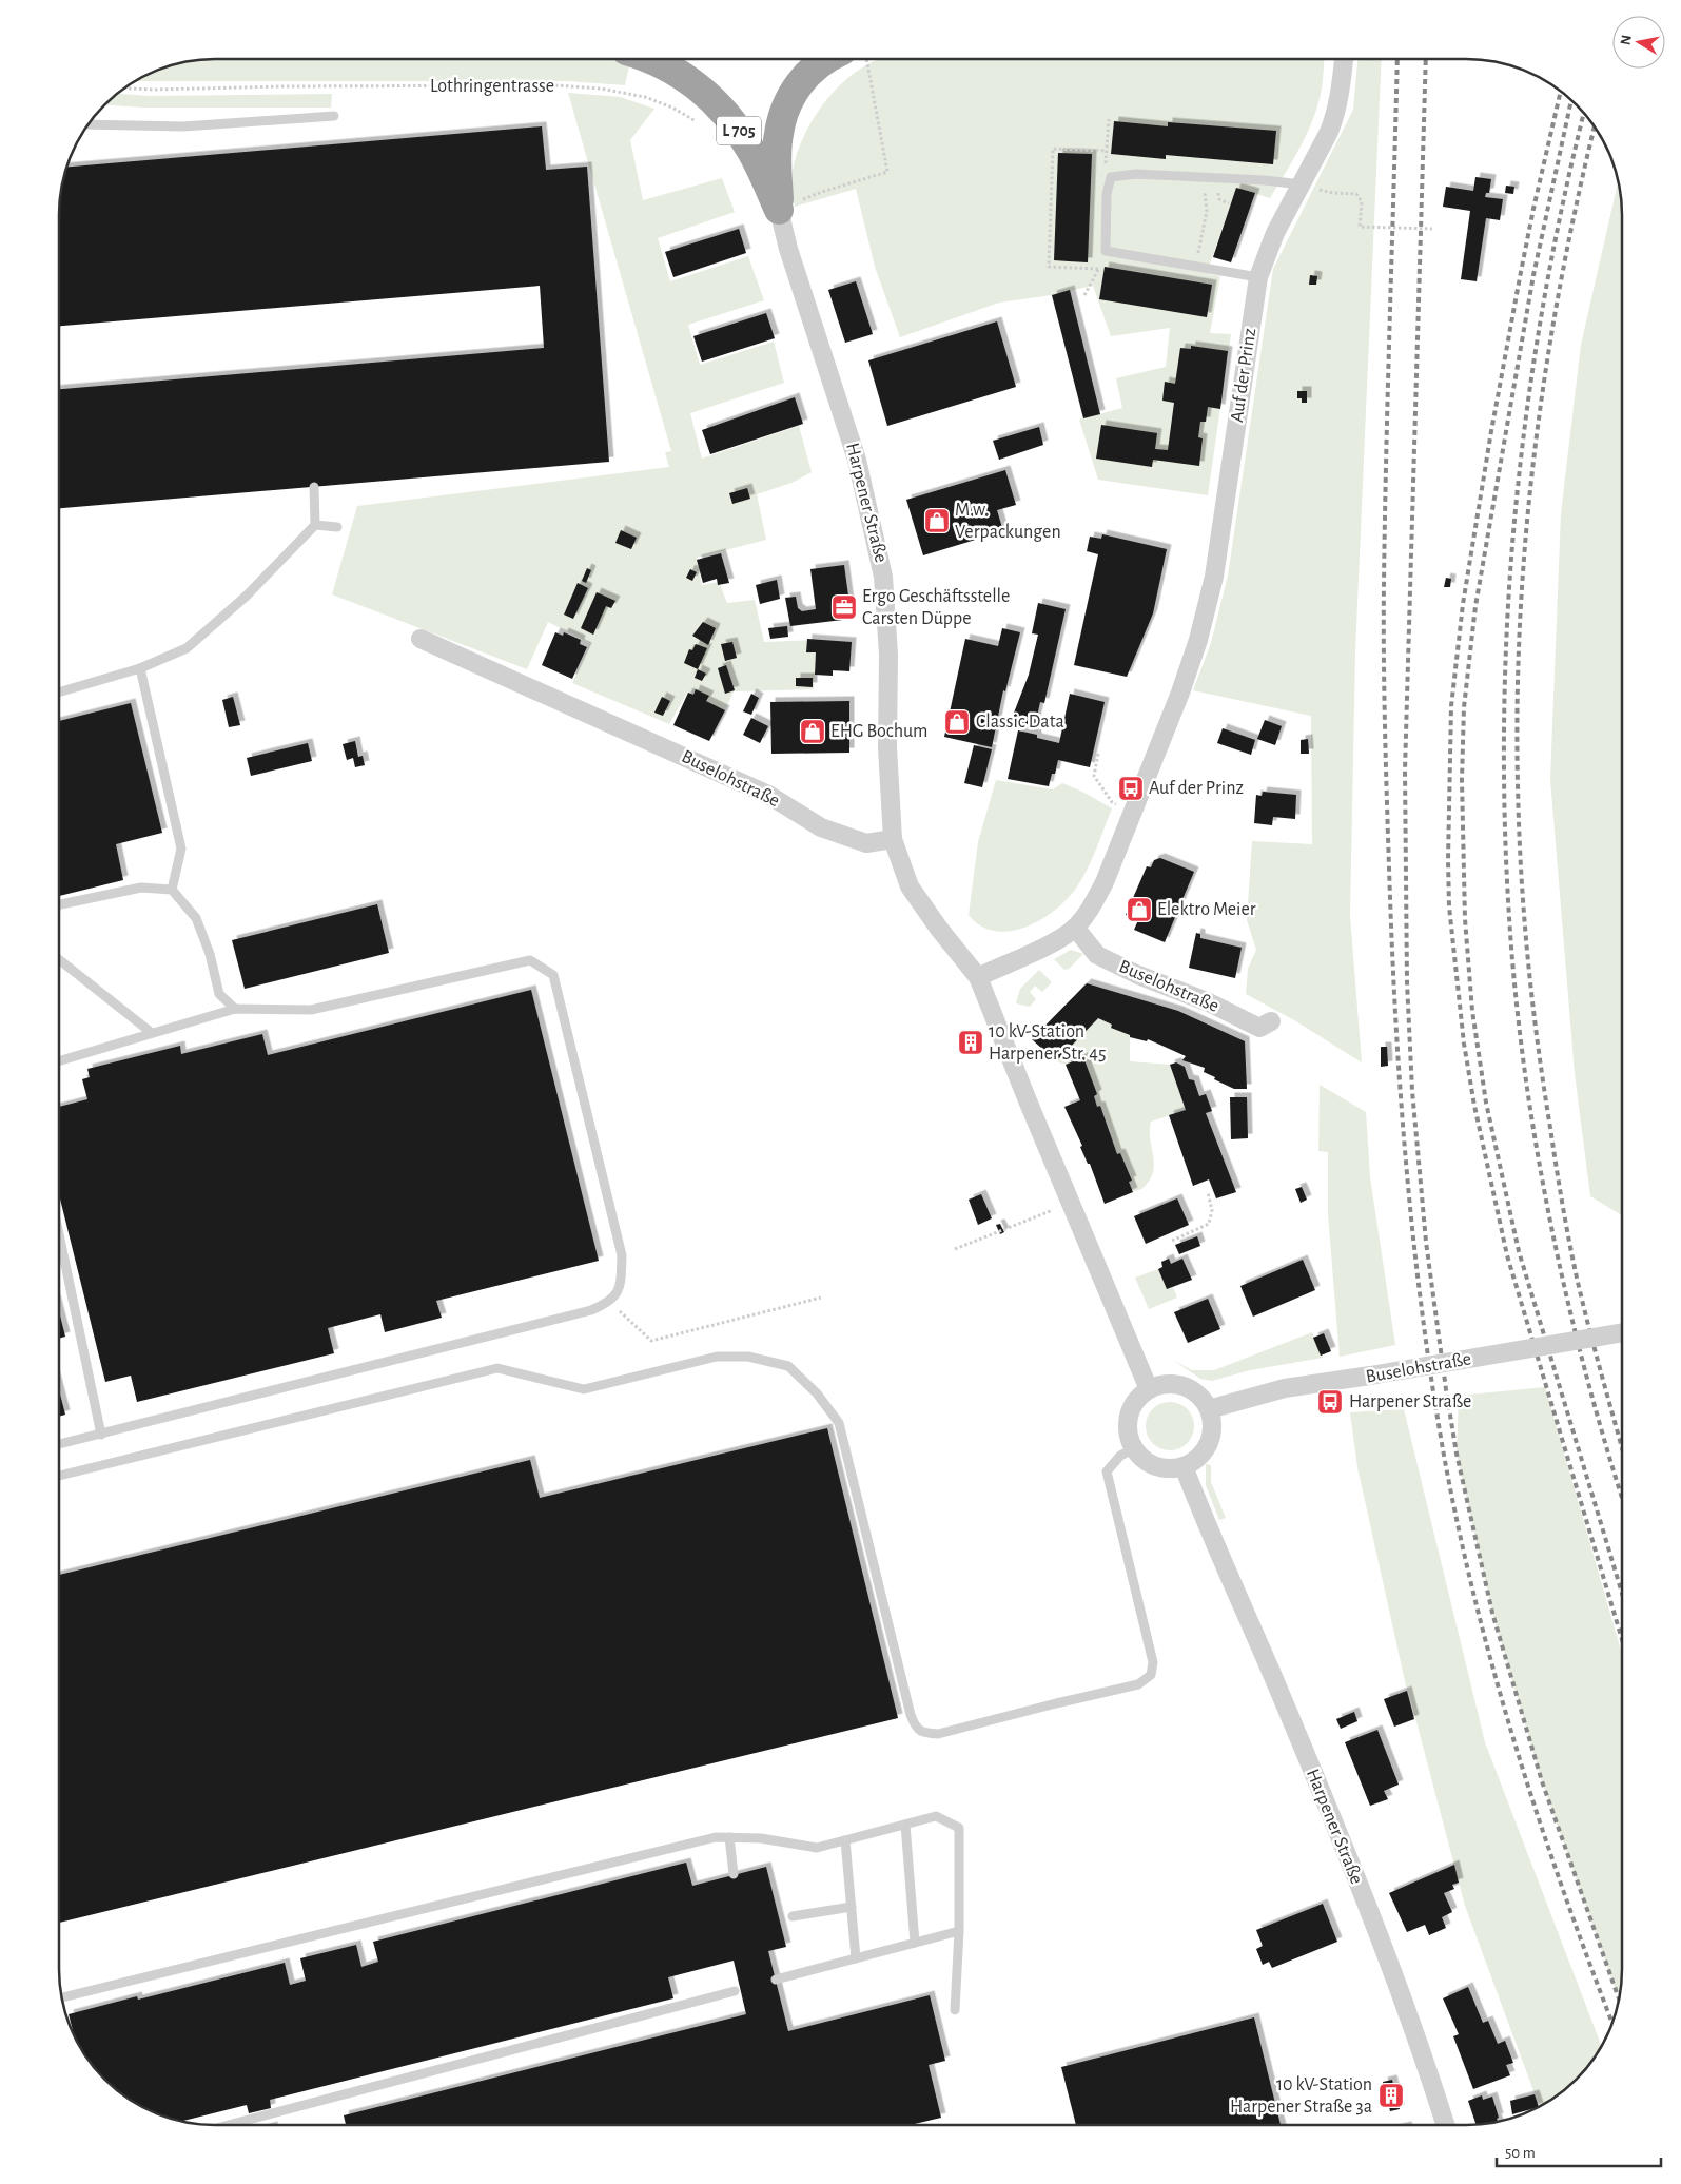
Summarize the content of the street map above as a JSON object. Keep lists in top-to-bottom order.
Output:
{
  "streets": {
    "highway": ["L 705"],
    "street": ["Auf der Prinz", "Harpener Straße", "Buselohstraße"],
    "path": ["Lothringentrasse"]
  },
  "crossings": [
    ["L 705", "Harpener Straße"],
    ["Auf der Prinz", "Buselohstraße"],
    ["Harpener Straße", "Buselohstraße"]
  ],
  "places": {
    "shop": [
      "M.w. Verpackungen",
      "Classic Data",
      "EHG Bochum",
      "Elektro Meier"
    ],
    "office": ["Ergo Geschäftsstelle Carsten Düppe"],
    "bus stop": ["Auf der Prinz", "Harpener Straße"],
    "building": ["10 kV-Station Harpener Str. 45", "10 kV-Station Harpener Straße 3a"]
  },
  "scale_bar": "50 m",
  "north": "left"
}
